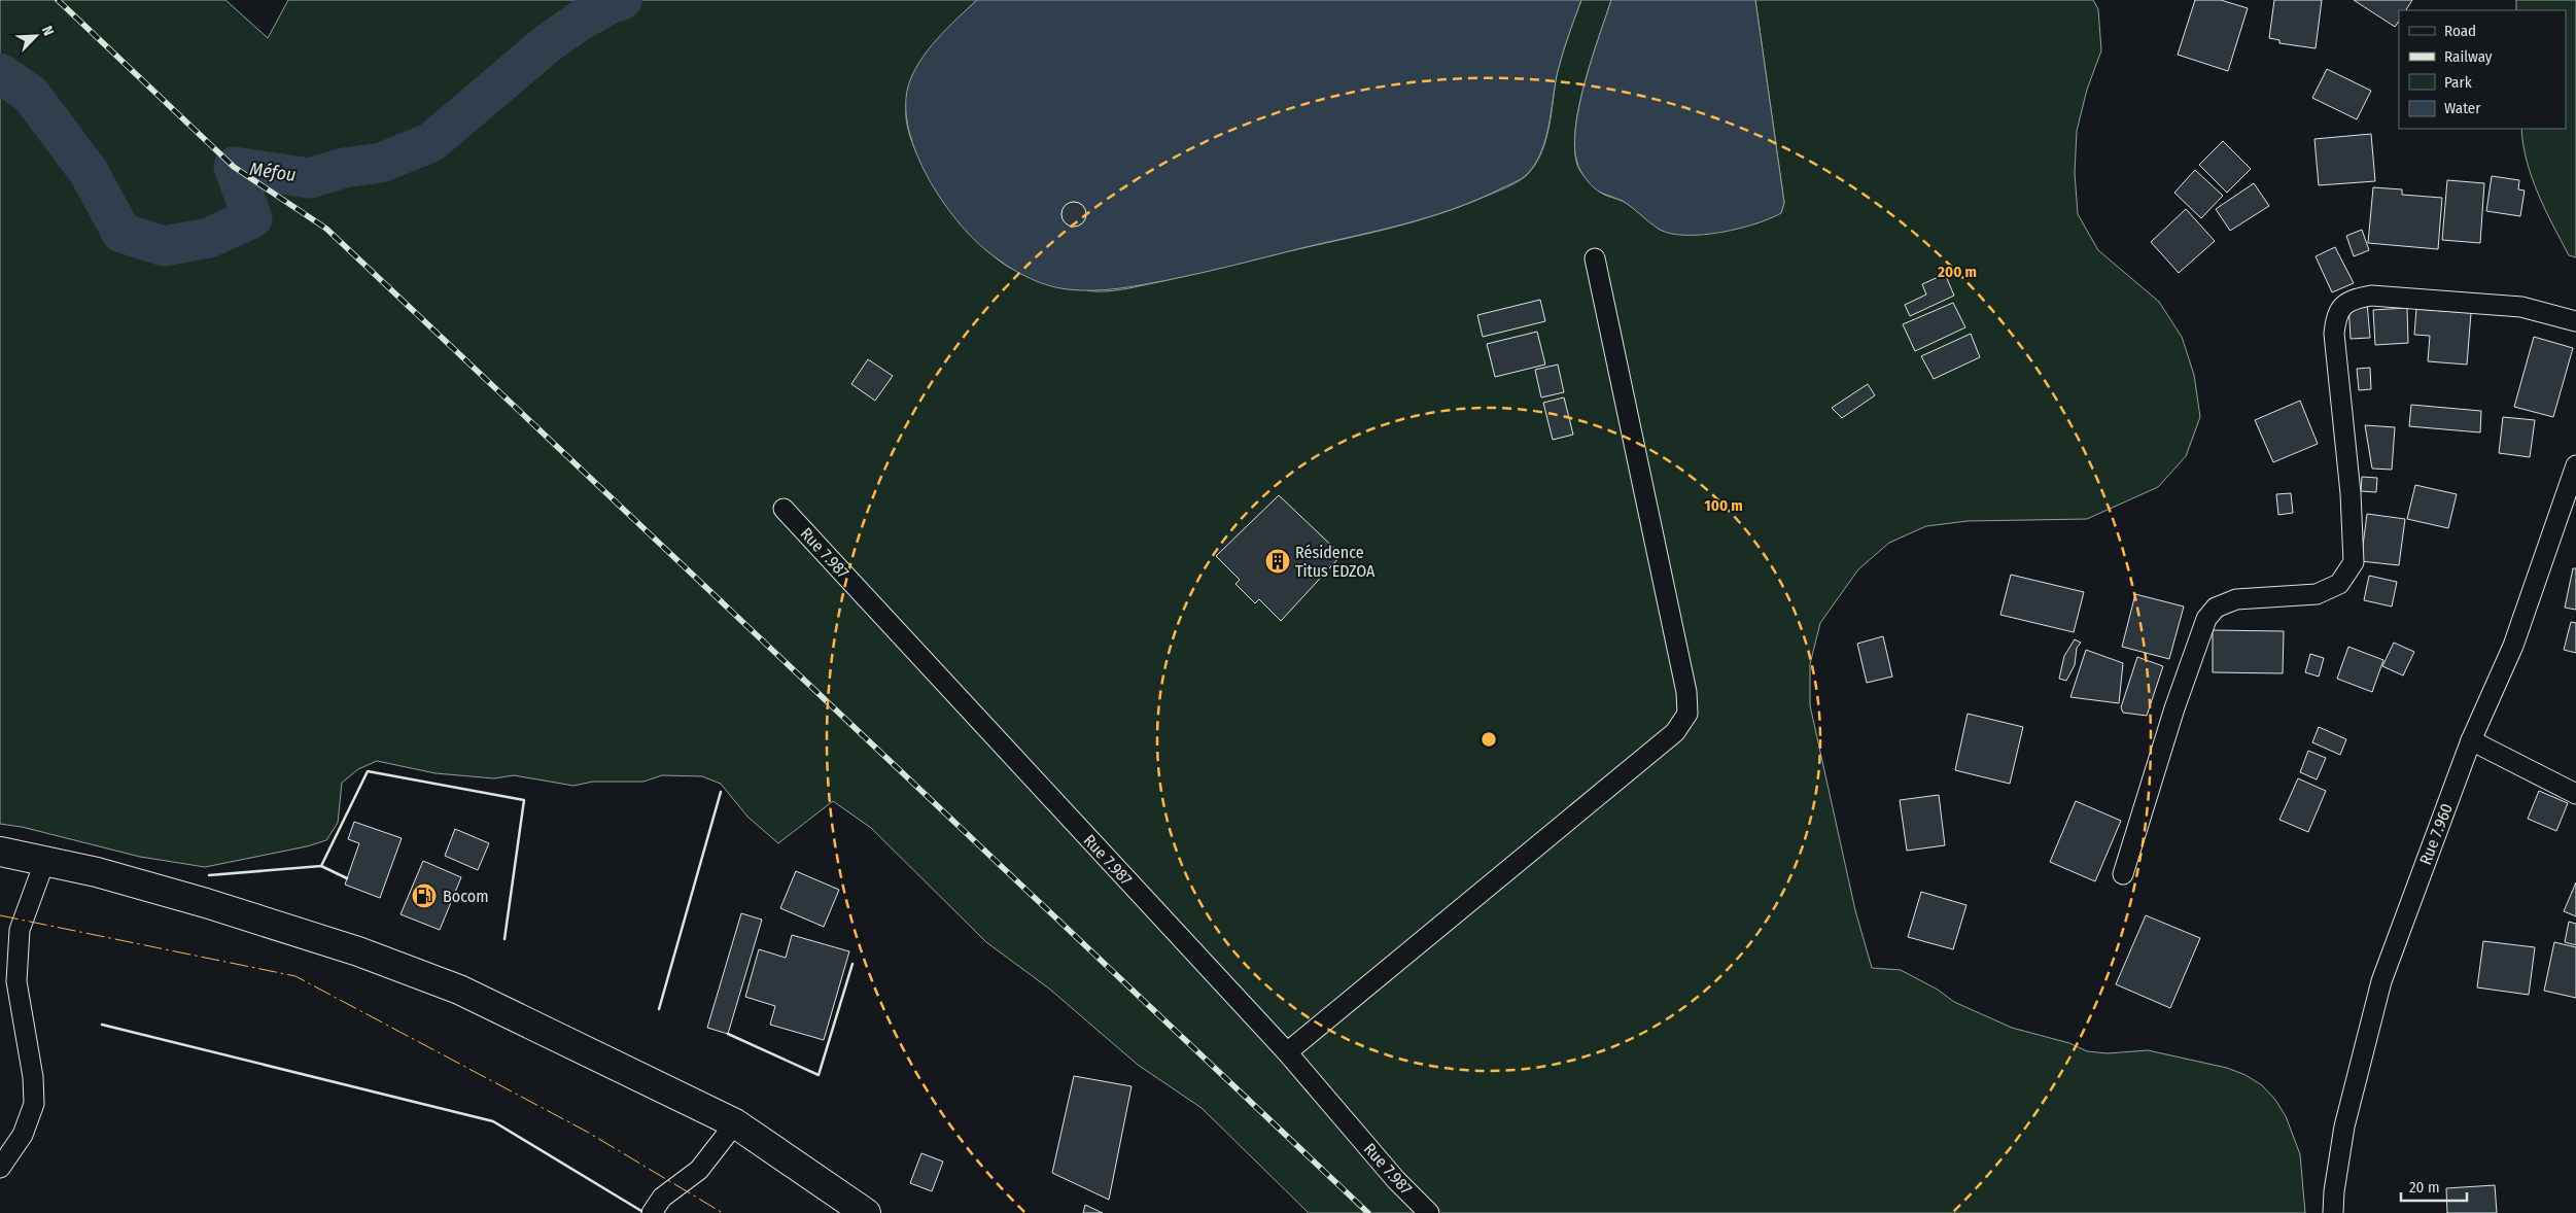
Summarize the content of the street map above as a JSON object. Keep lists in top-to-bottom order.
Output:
{
  "streets": {
    "street": ["Rue 7.987", "Rue 7.960"]
  },
  "water": ["Méfou"],
  "places": {
    "building": ["Résidence Titus EDZOA"],
    "fuel station": ["Bocom"]
  },
  "legend": [
    "Road",
    "Railway",
    "Park",
    "Water"
  ],
  "scale_bar": "20 m",
  "north": "top right",
  "rings": ["200 m", "100 m"]
}
